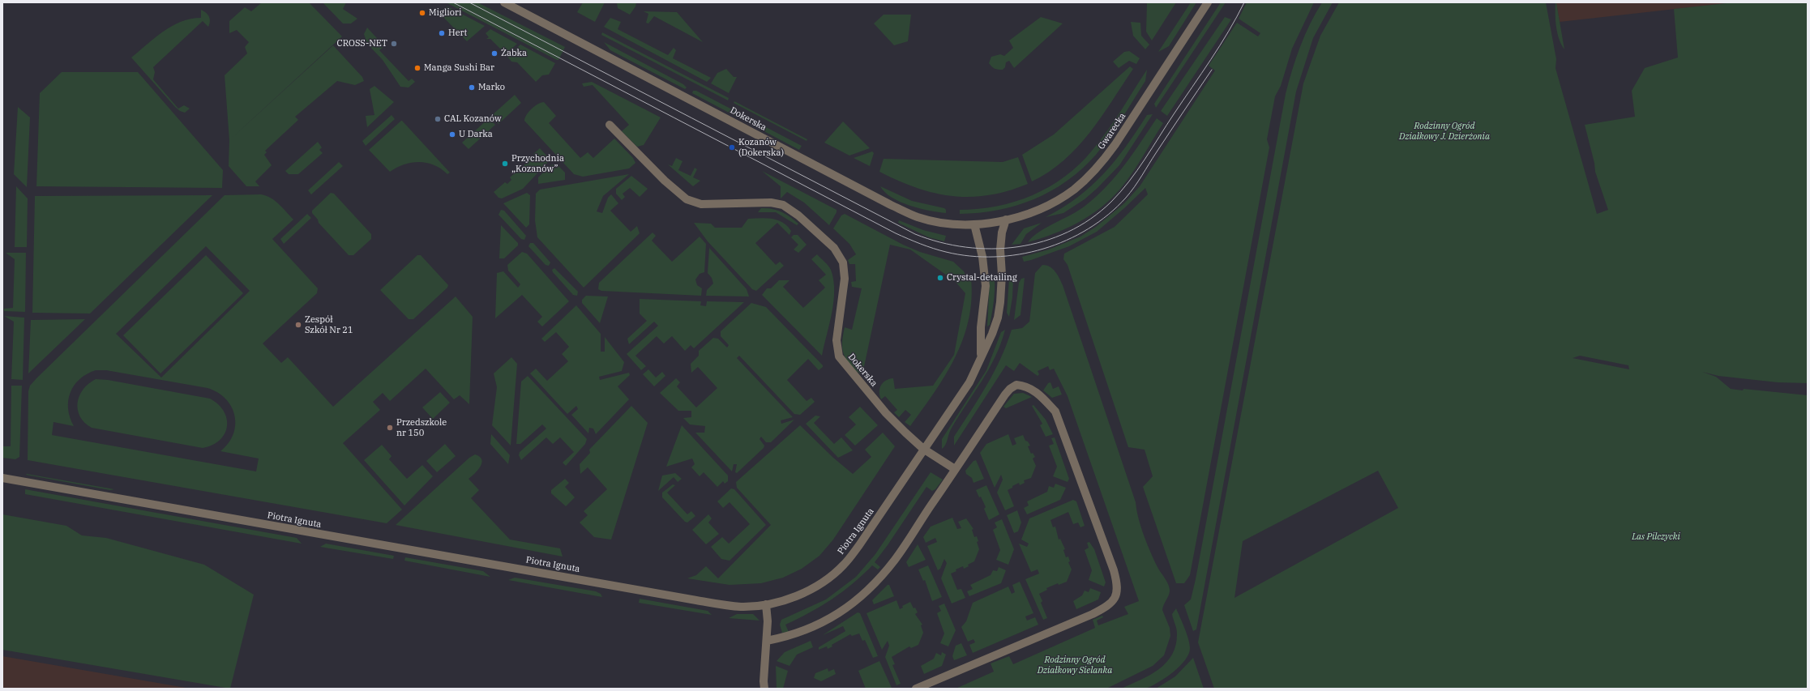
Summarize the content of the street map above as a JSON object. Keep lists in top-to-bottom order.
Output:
{
  "streets": {
    "street": ["Dokerska", "Gwarecka", "Piotra Ignuta"]
  },
  "crossings": [
    ["Dokerska", "Gwarecka"],
    ["Dokerska", "Piotra Ignuta"],
    ["Gwarecka", "Piotra Ignuta"]
  ],
  "parks": ["Rodzinny Ogród Działkowy J. Dzierżonia", "Las Pilczycki", "Rodzinny Ogród Działkowy Sielanka"],
  "places": [
    "Migliori",
    "Hert",
    "CROSS-NET",
    "Żabka",
    "Manga Sushi Bar",
    "Marko",
    "CAL Kozanów",
    "U Darka",
    "Kozanów (Dokerska)",
    "Przychodnia „Kozanów”",
    "Crystal-detailing",
    "Zespół Szkół Nr 21",
    "Przedszkole nr 150"
  ]
}
